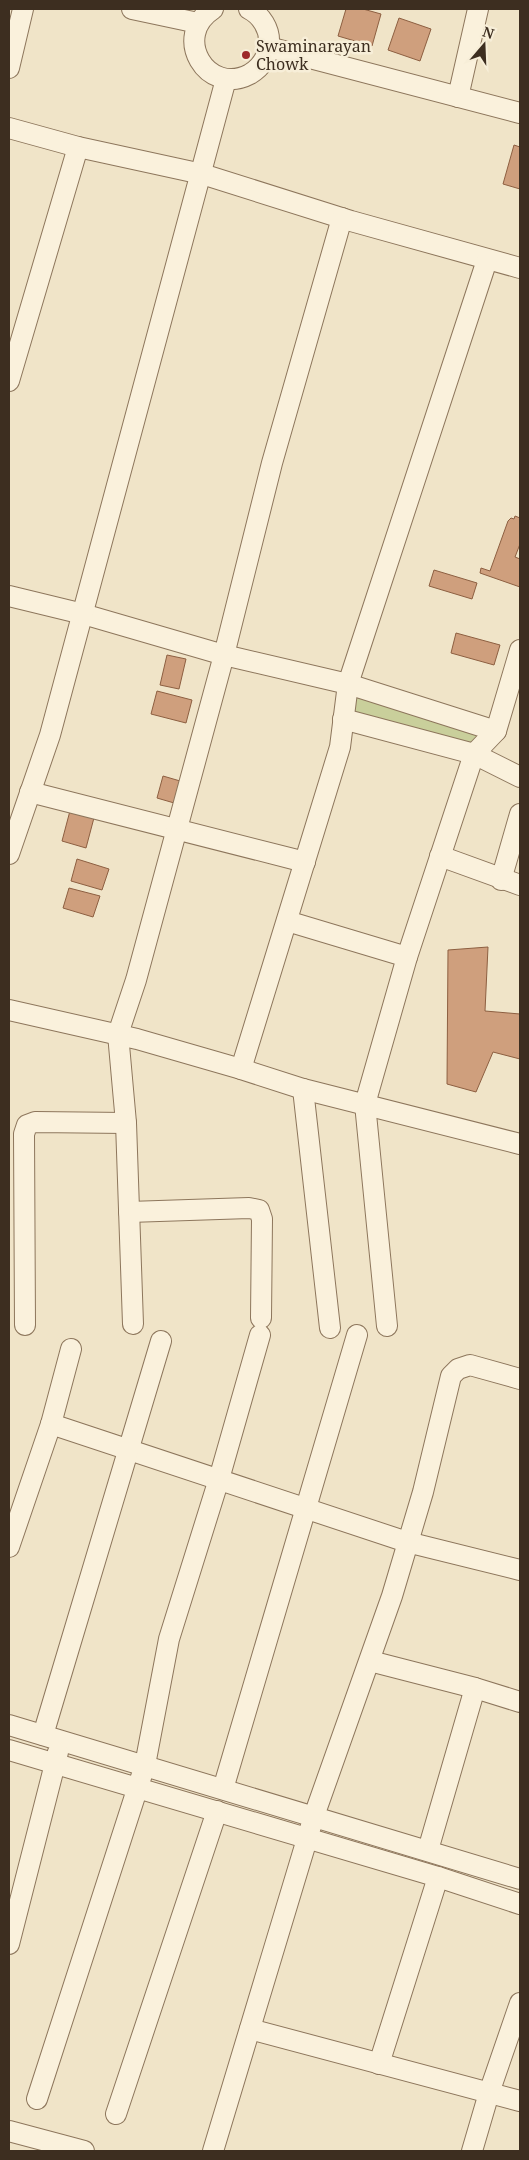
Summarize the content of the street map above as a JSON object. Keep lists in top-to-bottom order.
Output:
{
  "places": ["Swaminarayan Chowk"],
  "north": "top"
}
